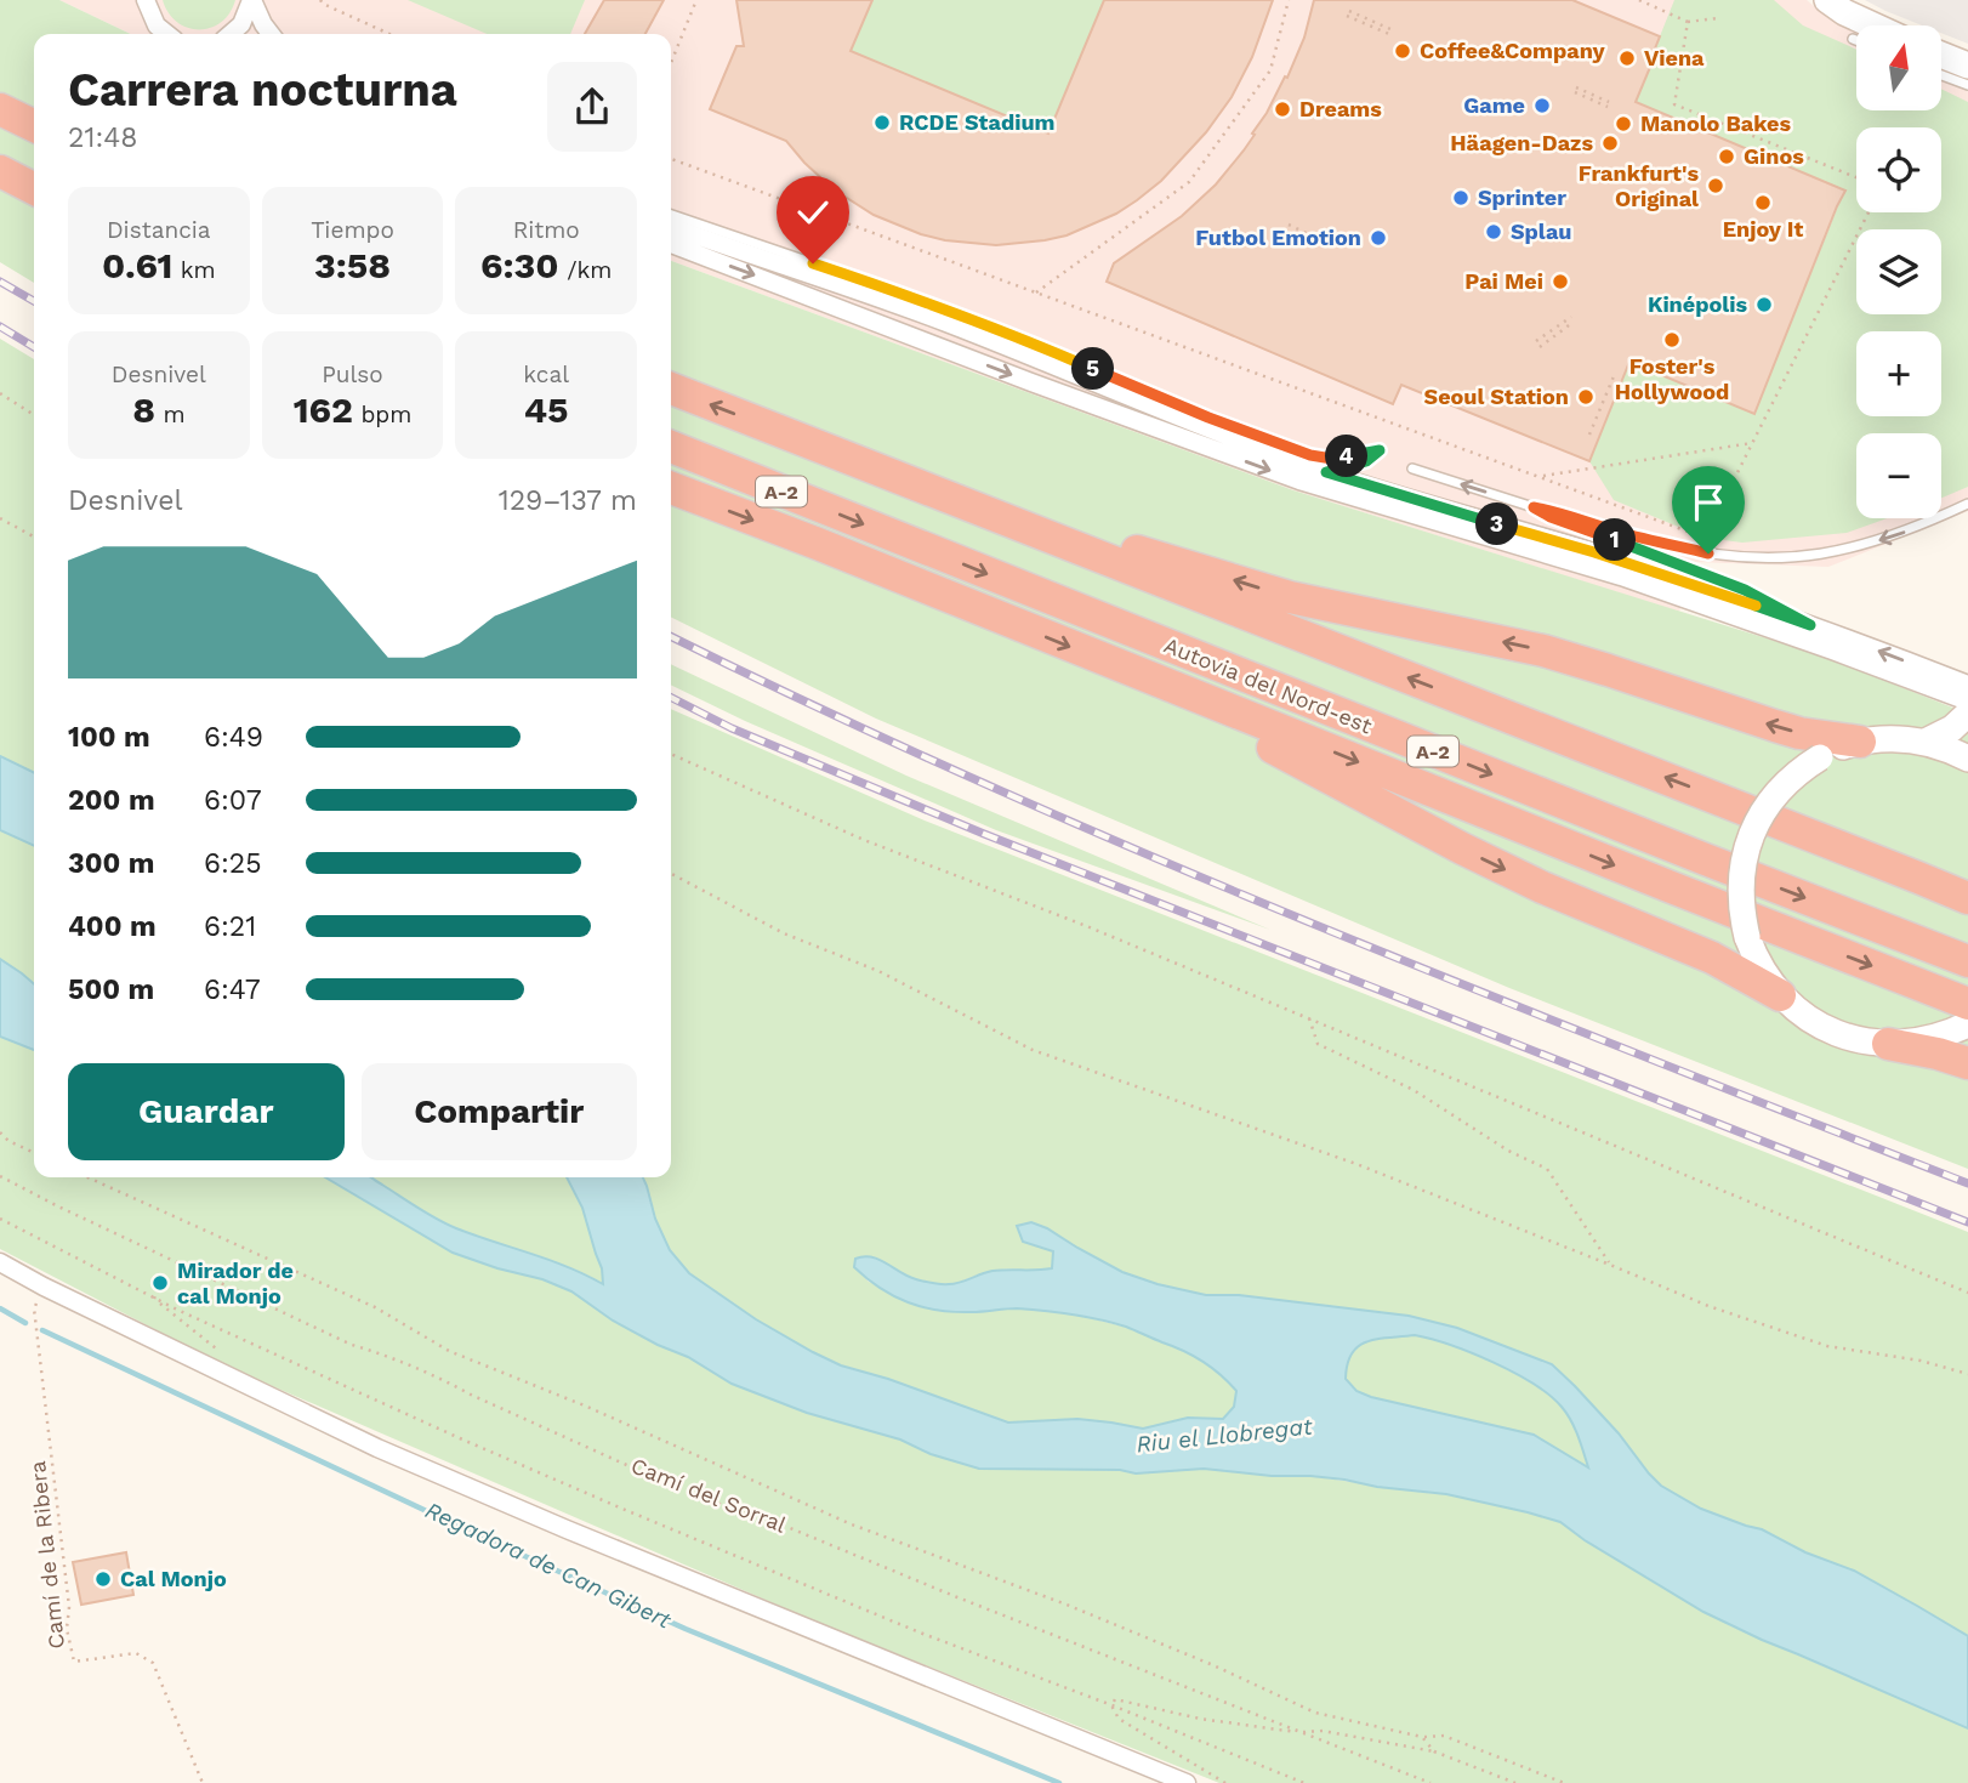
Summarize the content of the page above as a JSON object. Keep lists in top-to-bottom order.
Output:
{
  "streets": {
    "highway": ["A-2", "Autovia del Nord-est"],
    "path": ["Camí del Sorral", "Camí de la Ribera"]
  },
  "water": ["Riu el Llobregat", "Regadora de Can Gibert"],
  "places": [
    "Coffee&Company",
    "Viena",
    "Game",
    "Dreams",
    "RCDE Stadium",
    "Manolo Bakes",
    "Häagen-Dazs",
    "Ginos",
    "Frankfurt's Original",
    "Sprinter",
    "Enjoy It",
    "Splau",
    "Futbol Emotion",
    "Pai Mei",
    "Kinépolis",
    "Foster's Hollywood",
    "Seoul Station",
    "Mirador de cal Monjo",
    "Cal Monjo"
  ],
  "north": "top",
  "page": {
    "map_buttons": ["+", "−"],
    "heading": ["Carrera nocturna", "21:48"],
    "stats": [
      ["Distancia", "0.61 km"],
      ["Tiempo", "3:58"],
      ["Ritmo", "6:30 /km"],
      ["Desnivel", "8 m"],
      ["Pulso", "162 bpm"],
      ["kcal", "45"]
    ],
    "pins": [
      "5",
      "4",
      "3",
      "1"
    ],
    "chart": ["Desnivel", "129–137 m"],
    "list": [
      {
        "name": "100 m",
        "note": "6:49"
      },
      {
        "name": "200 m",
        "note": "6:07"
      },
      {
        "name": "300 m",
        "note": "6:25"
      },
      {
        "name": "400 m",
        "note": "6:21"
      },
      {
        "name": "500 m",
        "note": "6:47"
      }
    ],
    "buttons": ["Guardar", "Compartir"]
  }
}
